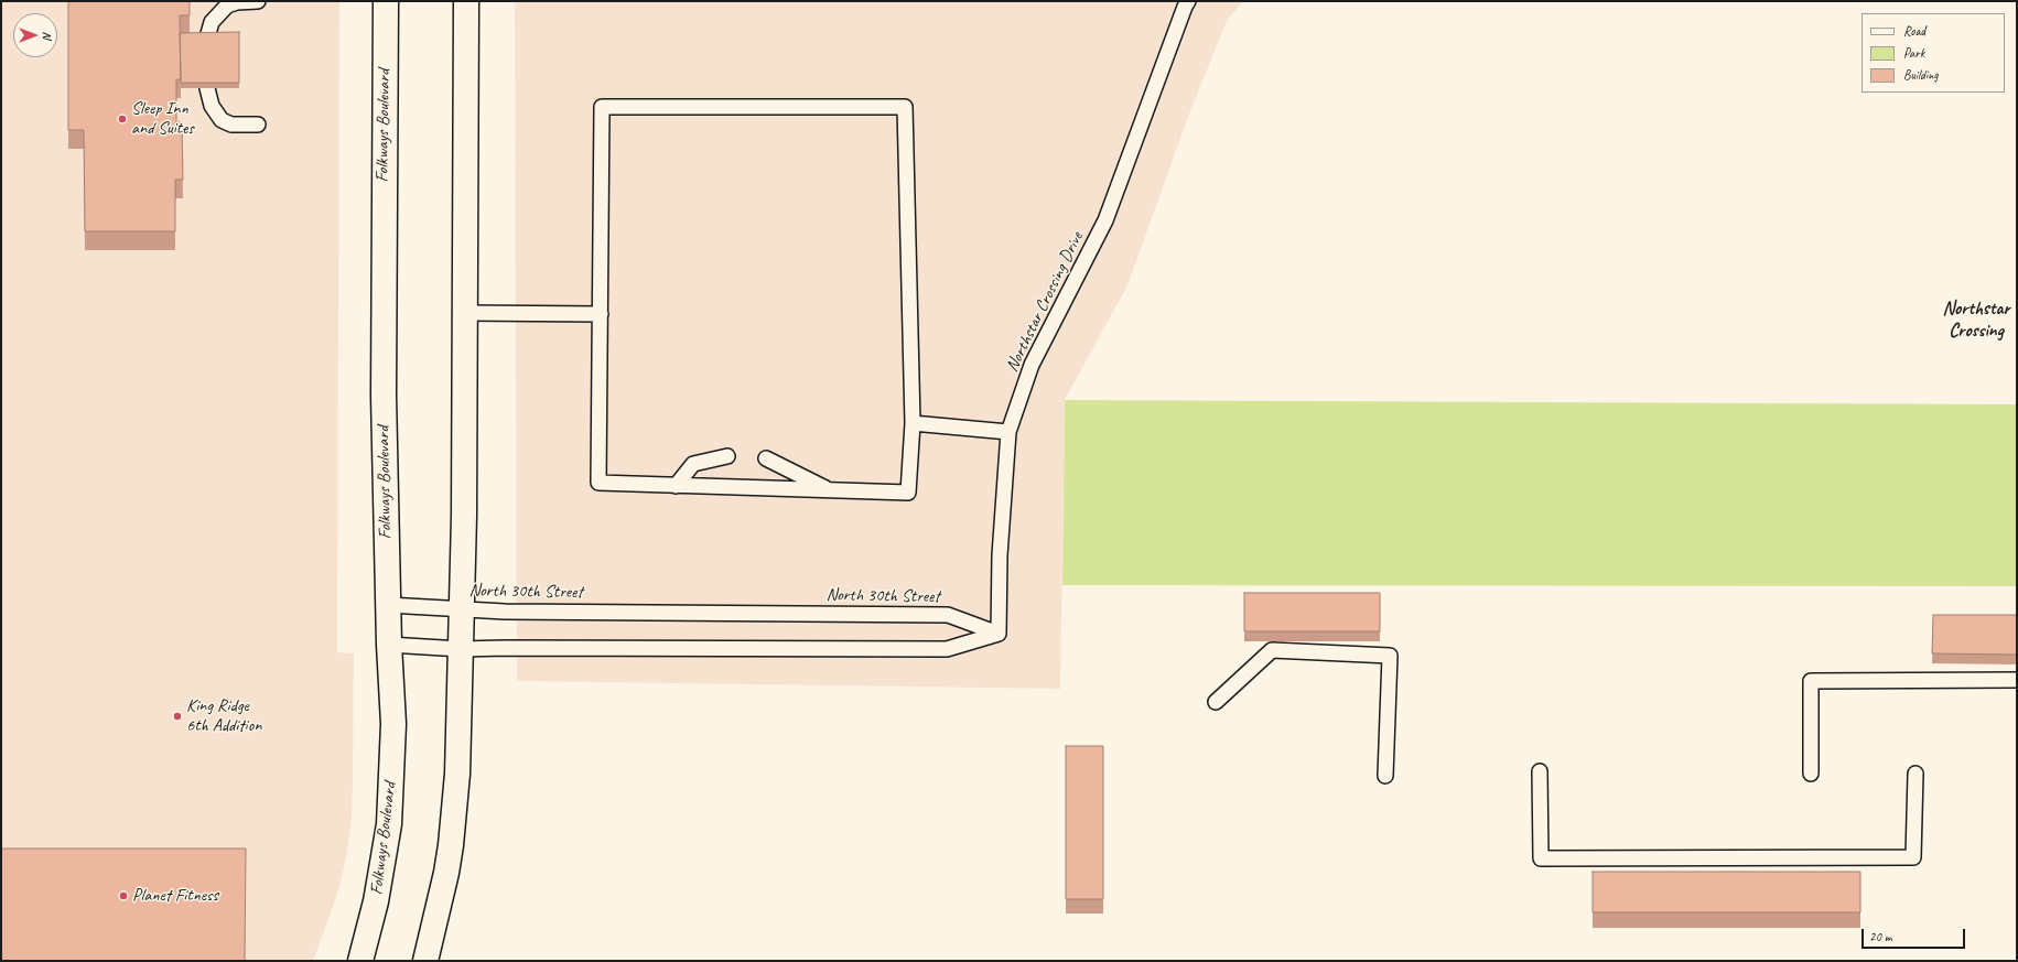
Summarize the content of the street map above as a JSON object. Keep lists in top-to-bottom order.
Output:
{
  "streets": {
    "street": ["Folkways Boulevard"],
    "lane": ["Northstar Crossing Drive", "North 30th Street"]
  },
  "crossings": [
    ["Folkways Boulevard", "North 30th Street"],
    ["Northstar Crossing Drive", "North 30th Street"]
  ],
  "districts": ["Northstar Crossing"],
  "places": ["Sleep Inn and Suites", "King Ridge 6th Addition", "Planet Fitness"],
  "legend": ["Road", "Park", "Building"],
  "scale_bar": "20 m",
  "north": "right"
}
